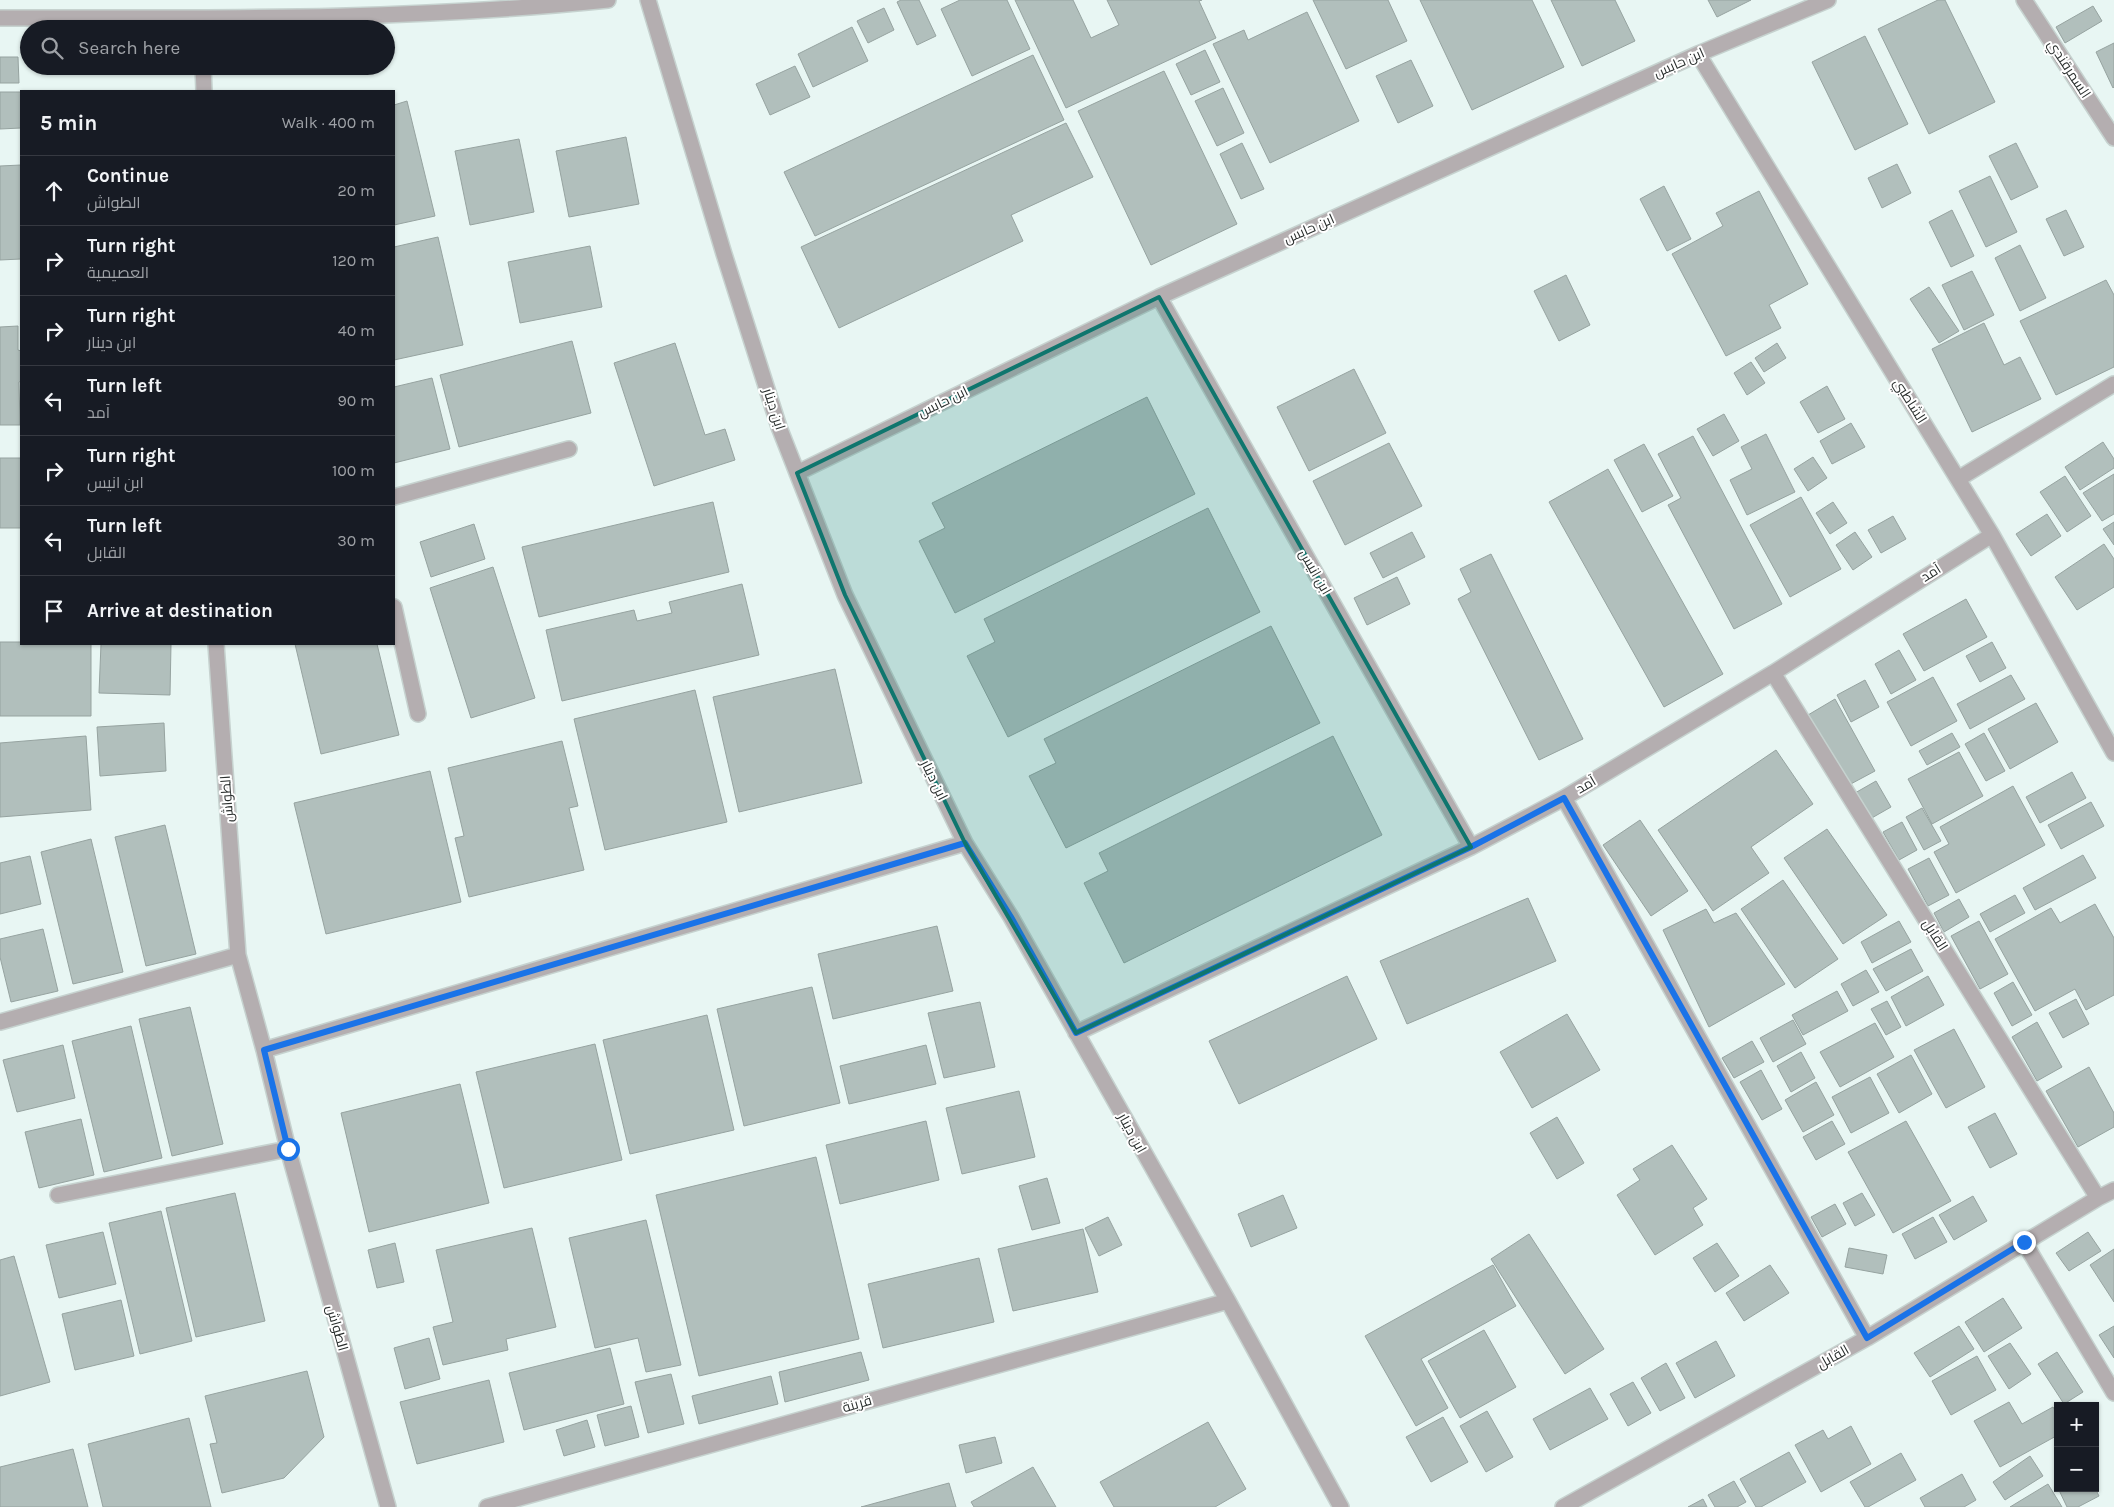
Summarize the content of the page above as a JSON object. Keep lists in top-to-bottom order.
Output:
{
  "streets": {
    "street": [
      "ابن حابس",
      "السمرقندي",
      "الشاطبي",
      "ابن دينار",
      "ابن انيس",
      "آمد",
      "الطواش",
      "القابل",
      "قرينة"
    ]
  },
  "crossings": [
    ["ابن حابس", "الشاطبي"],
    ["ابن حابس", "ابن دينار"],
    ["ابن حابس", "ابن انيس"],
    ["الشاطبي", "آمد"],
    ["ابن دينار", "آمد"],
    ["ابن دينار", "قرينة"],
    ["ابن انيس", "آمد"],
    ["آمد", "القابل"]
  ],
  "page": {
    "search": "Search here",
    "heading": ["5 min", "Walk · 400 m"],
    "list": [
      ["Continue", "الطواش", "20 m"],
      ["Turn right", "العصيمية", "120 m"],
      ["Turn right", "ابن دينار", "40 m"],
      ["Turn left", "آمد", "90 m"],
      ["Turn right", "ابن انيس", "100 m"],
      ["Turn left", "القابل", "30 m"],
      "Arrive at destination"
    ],
    "map_buttons": ["+", "−"]
  }
}
